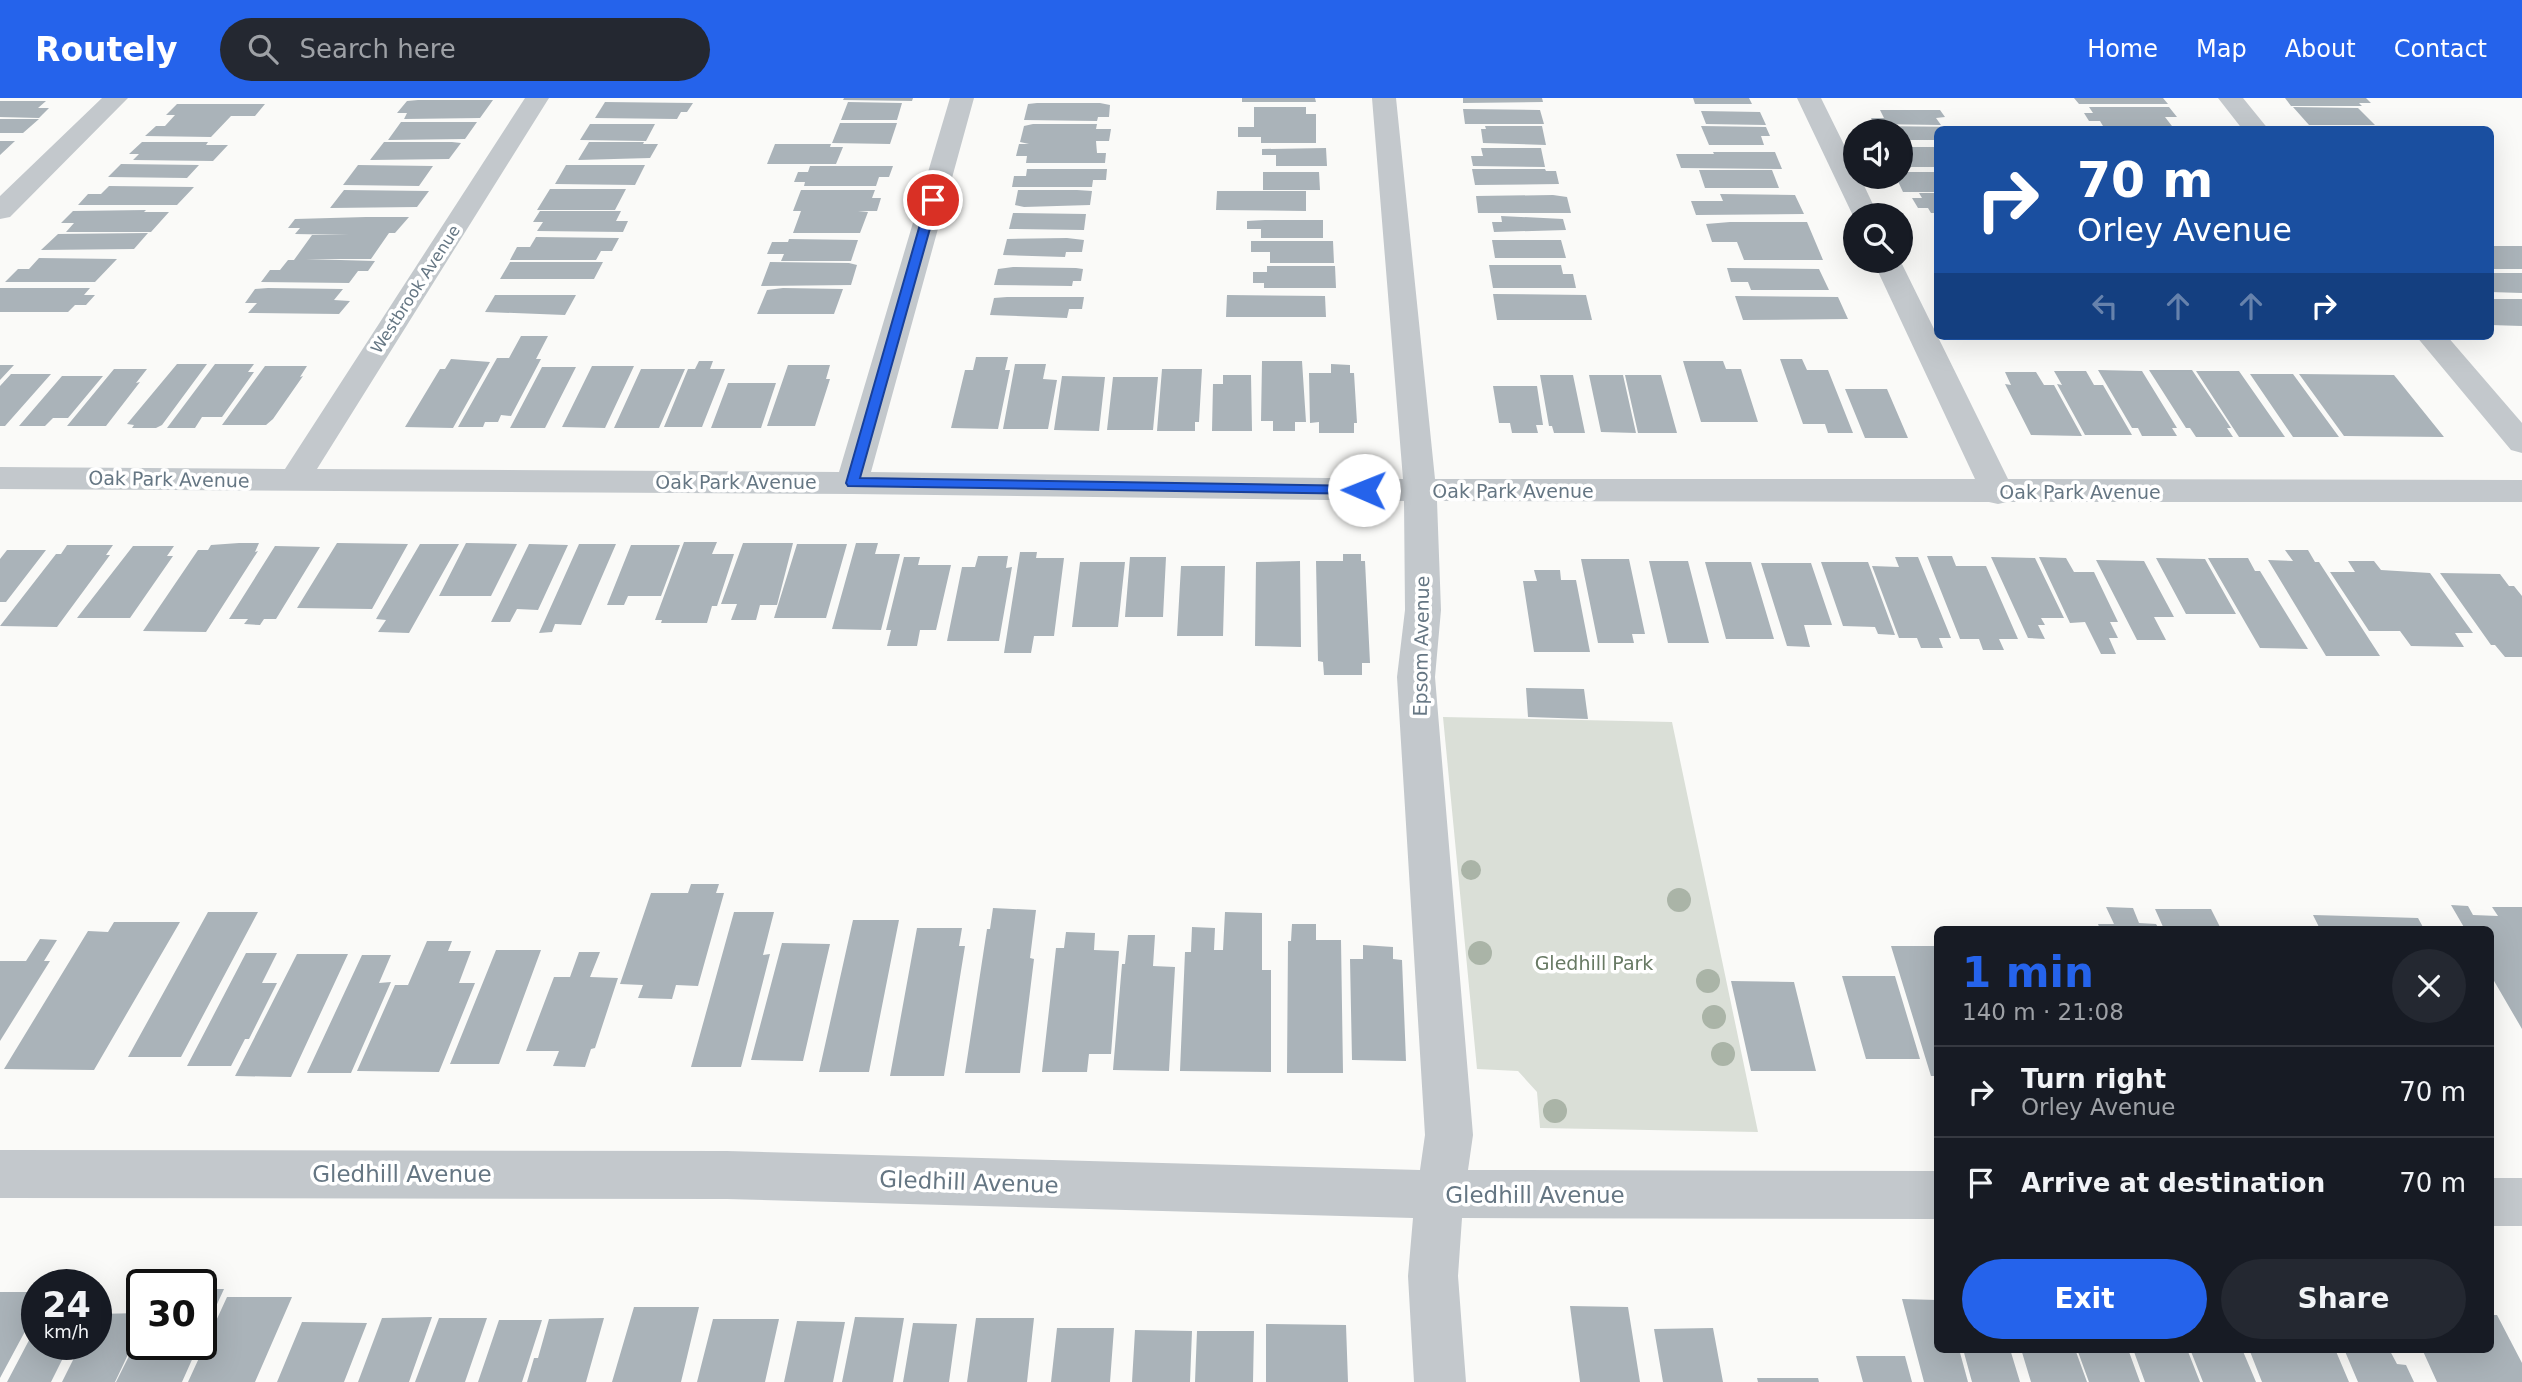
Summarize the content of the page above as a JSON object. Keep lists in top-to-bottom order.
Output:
{
  "streets": {
    "street": [
      "Westbrook Avenue",
      "Oak Park Avenue",
      "Epsom Avenue",
      "Gledhill Avenue"
    ]
  },
  "crossings": [
    ["Westbrook Avenue", "Oak Park Avenue"],
    ["Oak Park Avenue", "Epsom Avenue"],
    ["Epsom Avenue", "Gledhill Avenue"]
  ],
  "parks": ["Gledhill Park"],
  "page": {
    "header": "Routely",
    "search": "Search here",
    "nav": [
      "Home",
      "Map",
      "About",
      "Contact"
    ],
    "turn": ["70 m", "Orley Avenue"],
    "heading": ["1 min", "140 m · 21:08"],
    "list": [
      {
        "name": "Turn right",
        "note": "Orley Avenue",
        "value": "70 m"
      },
      {
        "name": "Arrive at destination",
        "value": "70 m"
      }
    ],
    "buttons": ["Exit", "Share"],
    "speed": "24 km/h",
    "limit": "30"
  }
}
